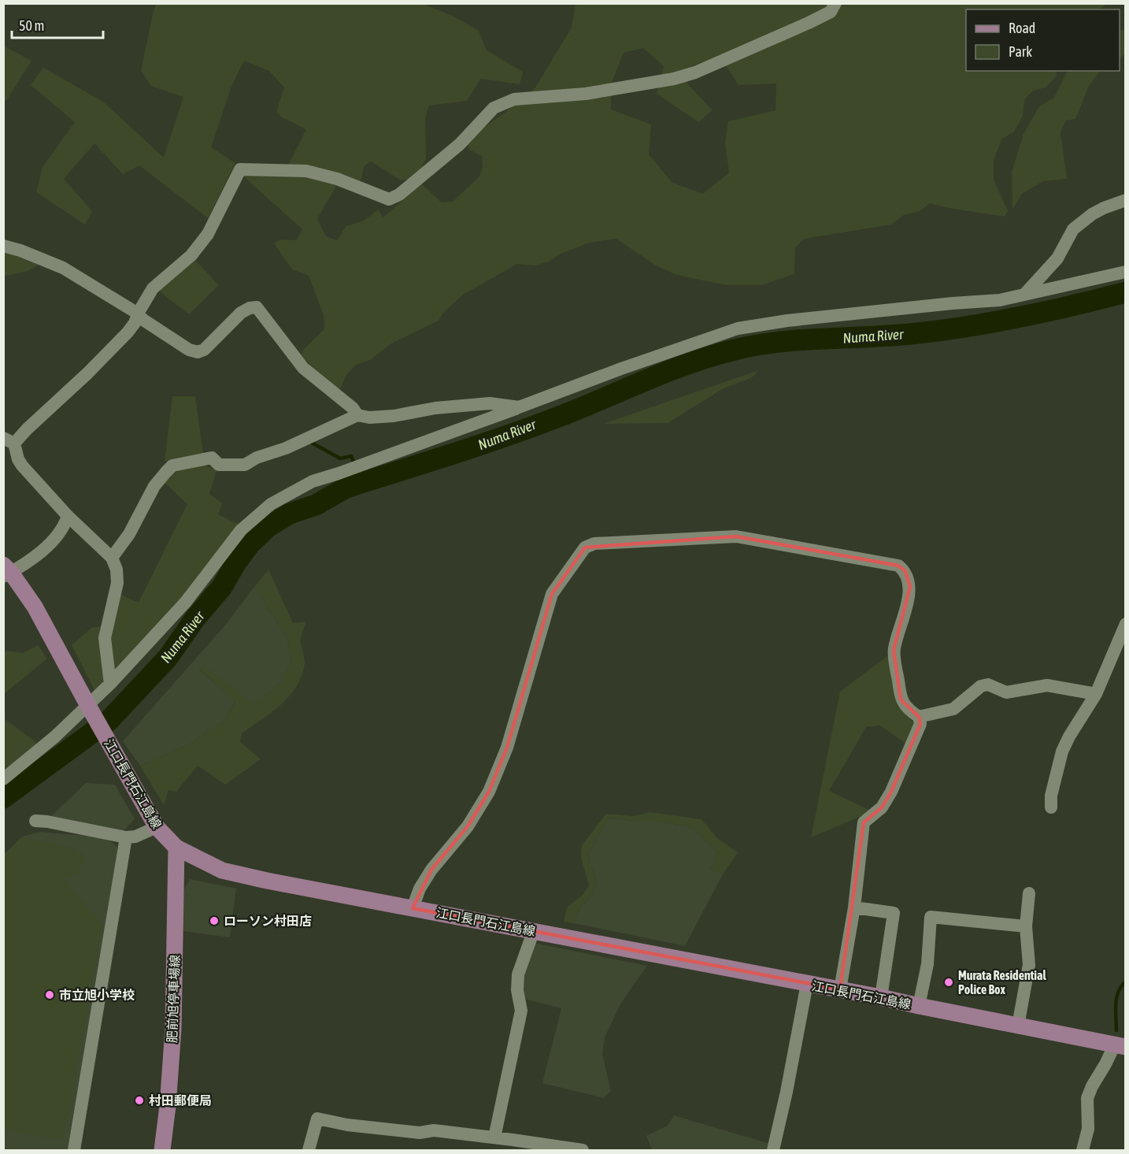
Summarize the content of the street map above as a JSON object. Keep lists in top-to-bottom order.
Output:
{
  "streets": {
    "main road": ["江口長門石江島線", "肥前旭停車場線"]
  },
  "crossings": [
    ["江口長門石江島線", "肥前旭停車場線"]
  ],
  "water": ["Numa River"],
  "places": [
    "ローソン村田店",
    "Murata Residential Police Box",
    "市立旭小学校",
    "村田郵便局"
  ],
  "legend": ["Road", "Park"],
  "scale_bar": "50 m"
}
